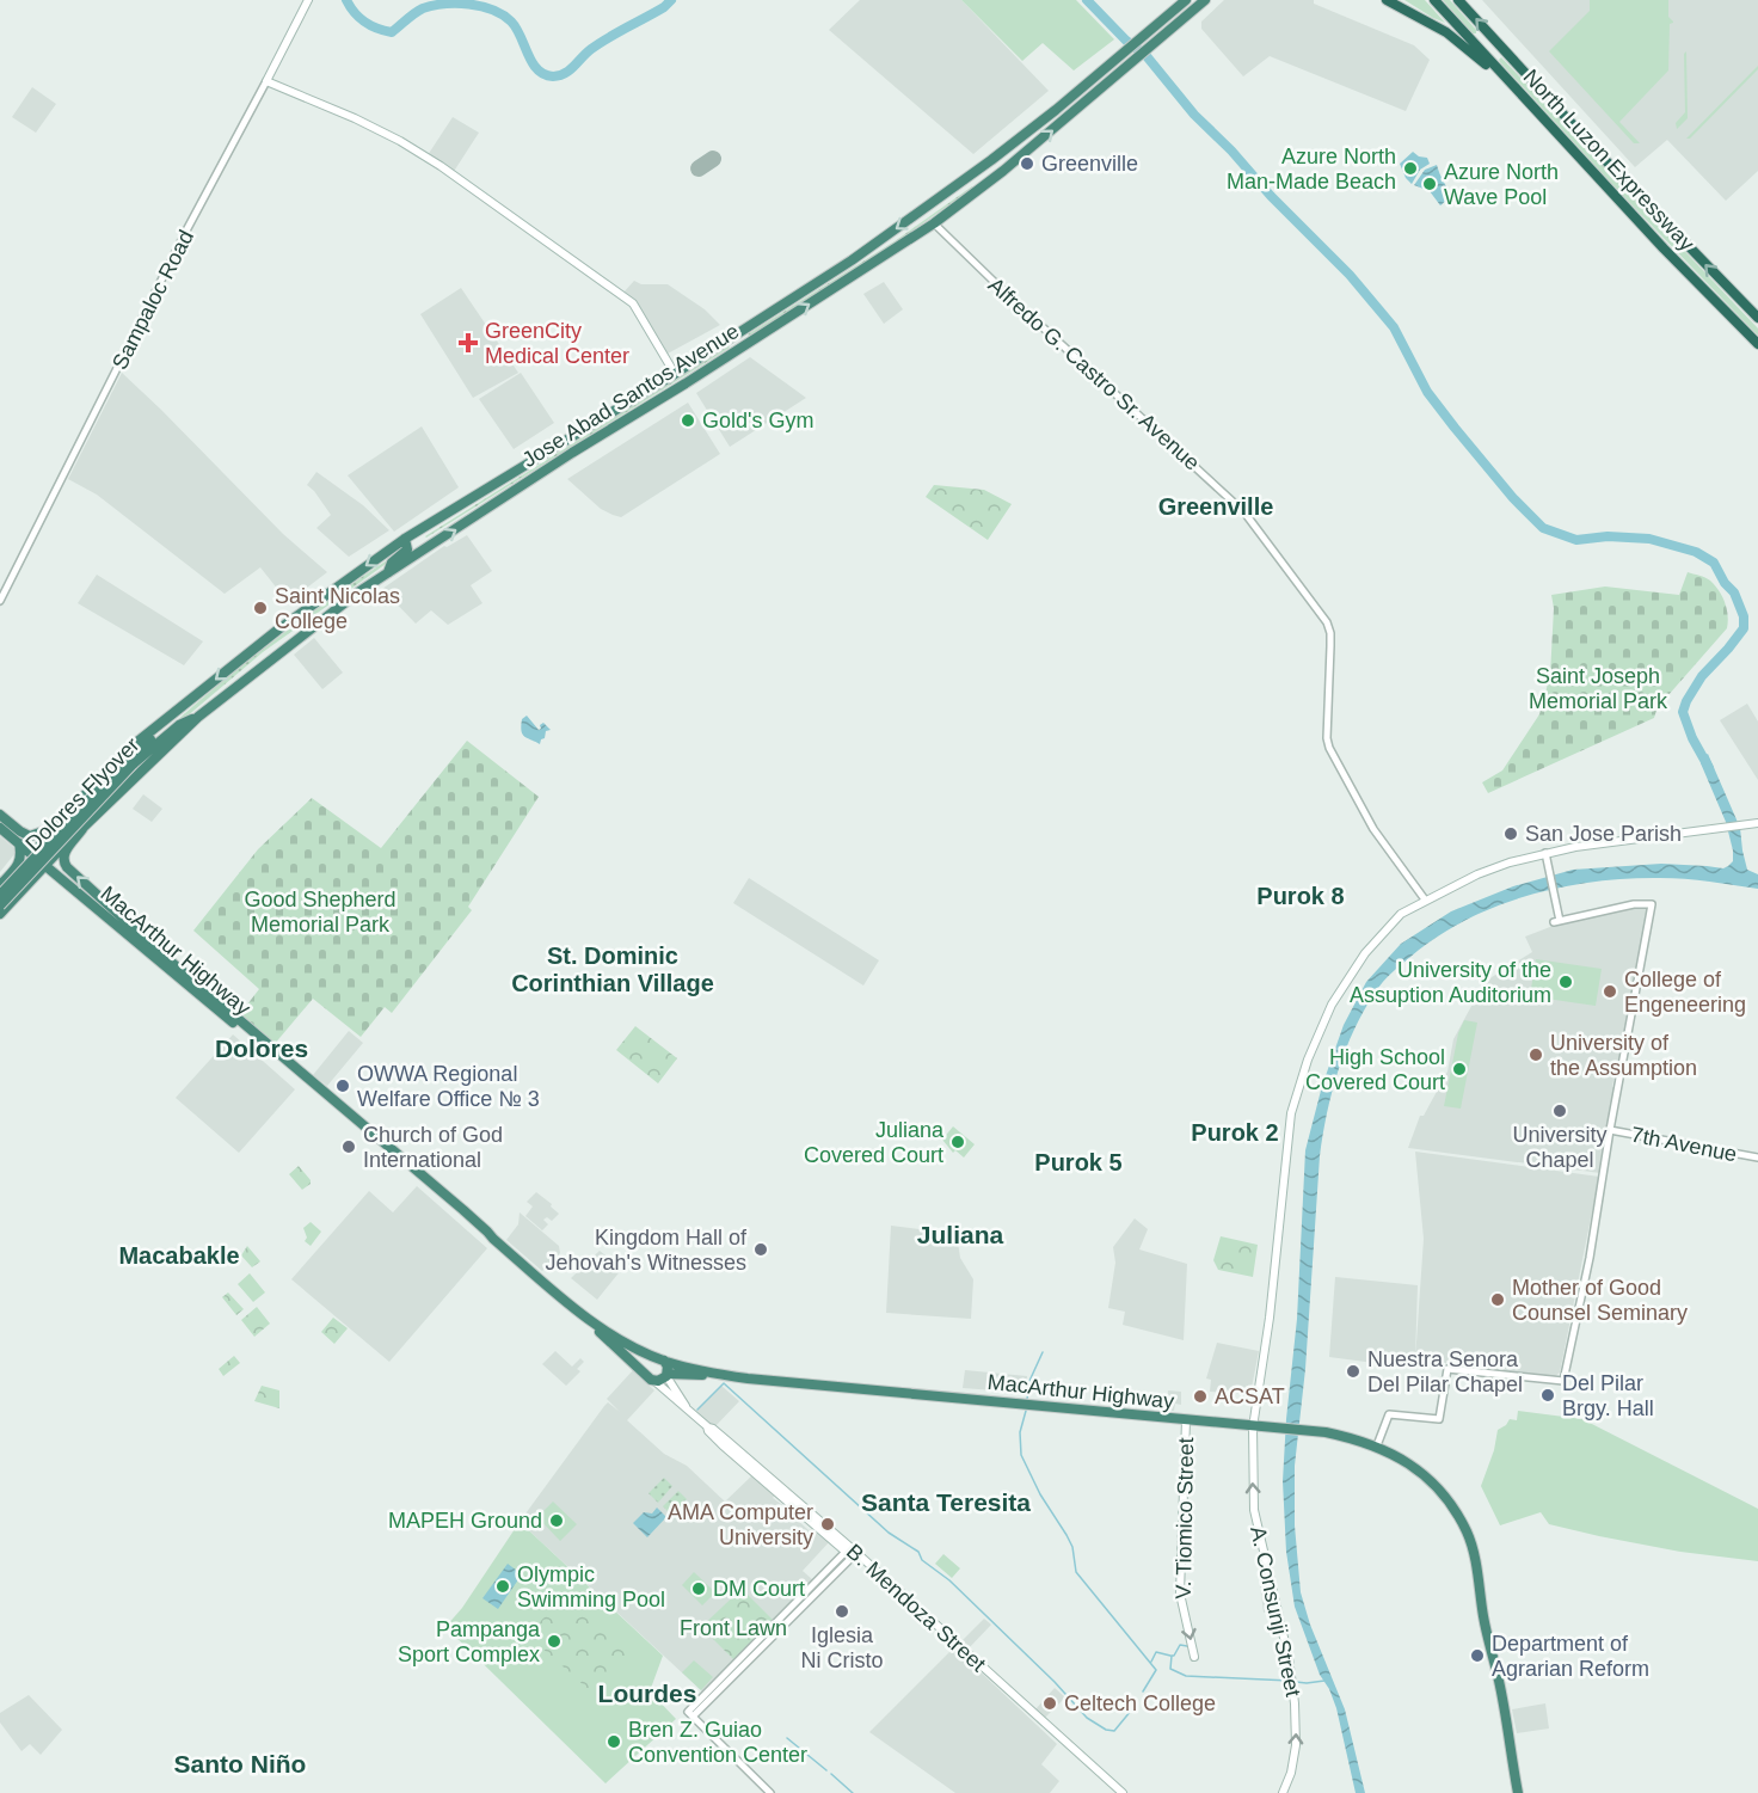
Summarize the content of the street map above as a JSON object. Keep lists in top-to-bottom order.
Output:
{
  "streets": {
    "highway": [
      "North Luzon Expressway",
      "Jose Abad Santos Avenue",
      "Dolores Flyover",
      "MacArthur Highway"
    ],
    "main road": [
      "Sampaloc Road",
      "V. Tiomico Street",
      "B. Mendoza Street",
      "A. Consunji Street"
    ],
    "street": ["Alfredo G. Castro Sr. Avenue", "7th Avenue"]
  },
  "crossings": [
    ["Alfredo G. Castro Sr. Avenue", "Jose Abad Santos Avenue"],
    ["Alfredo G. Castro Sr. Avenue", "A. Consunji Street"],
    ["Jose Abad Santos Avenue", "Dolores Flyover"],
    ["Jose Abad Santos Avenue", "MacArthur Highway"],
    ["MacArthur Highway", "V. Tiomico Street"],
    ["MacArthur Highway", "B. Mendoza Street"],
    ["MacArthur Highway", "A. Consunji Street"]
  ],
  "one_way": ["V. Tiomico Street"],
  "districts": [
    "Greenville",
    "Purok 8",
    "St. Dominic Corinthian Village",
    "Dolores",
    "Purok 2",
    "Purok 5",
    "Juliana",
    "Macabakle",
    "Santa Teresita",
    "Lourdes",
    "Santo Niño"
  ],
  "parks": ["Saint Joseph Memorial Park", "Good Shepherd Memorial Park", "Front Lawn"],
  "places": {
    "other": [
      "Greenville",
      "Azure North Man-Made Beach",
      "Azure North Wave Pool",
      "Gold's Gym",
      "Saint Nicolas College",
      "San Jose Parish",
      "University of the Assuption Auditorium",
      "College of Engeneering",
      "University of the Assumption",
      "High School Covered Court",
      "OWWA Regional Welfare Office № 3",
      "University Chapel",
      "Juliana Covered Court",
      "Church of God International",
      "Kingdom Hall of Jehovah's Witnesses",
      "Mother of Good Counsel Seminary",
      "Nuestra Senora Del Pilar Chapel",
      "Del Pilar Brgy. Hall",
      "ACSAT",
      "MAPEH Ground",
      "AMA Computer University",
      "Olympic Swimming Pool",
      "DM Court",
      "Iglesia Ni Cristo",
      "Pampanga Sport Complex",
      "Department of Agrarian Reform",
      "Celtech College",
      "Bren Z. Guiao Convention Center"
    ],
    "health": ["GreenCity Medical Center"]
  }
}
